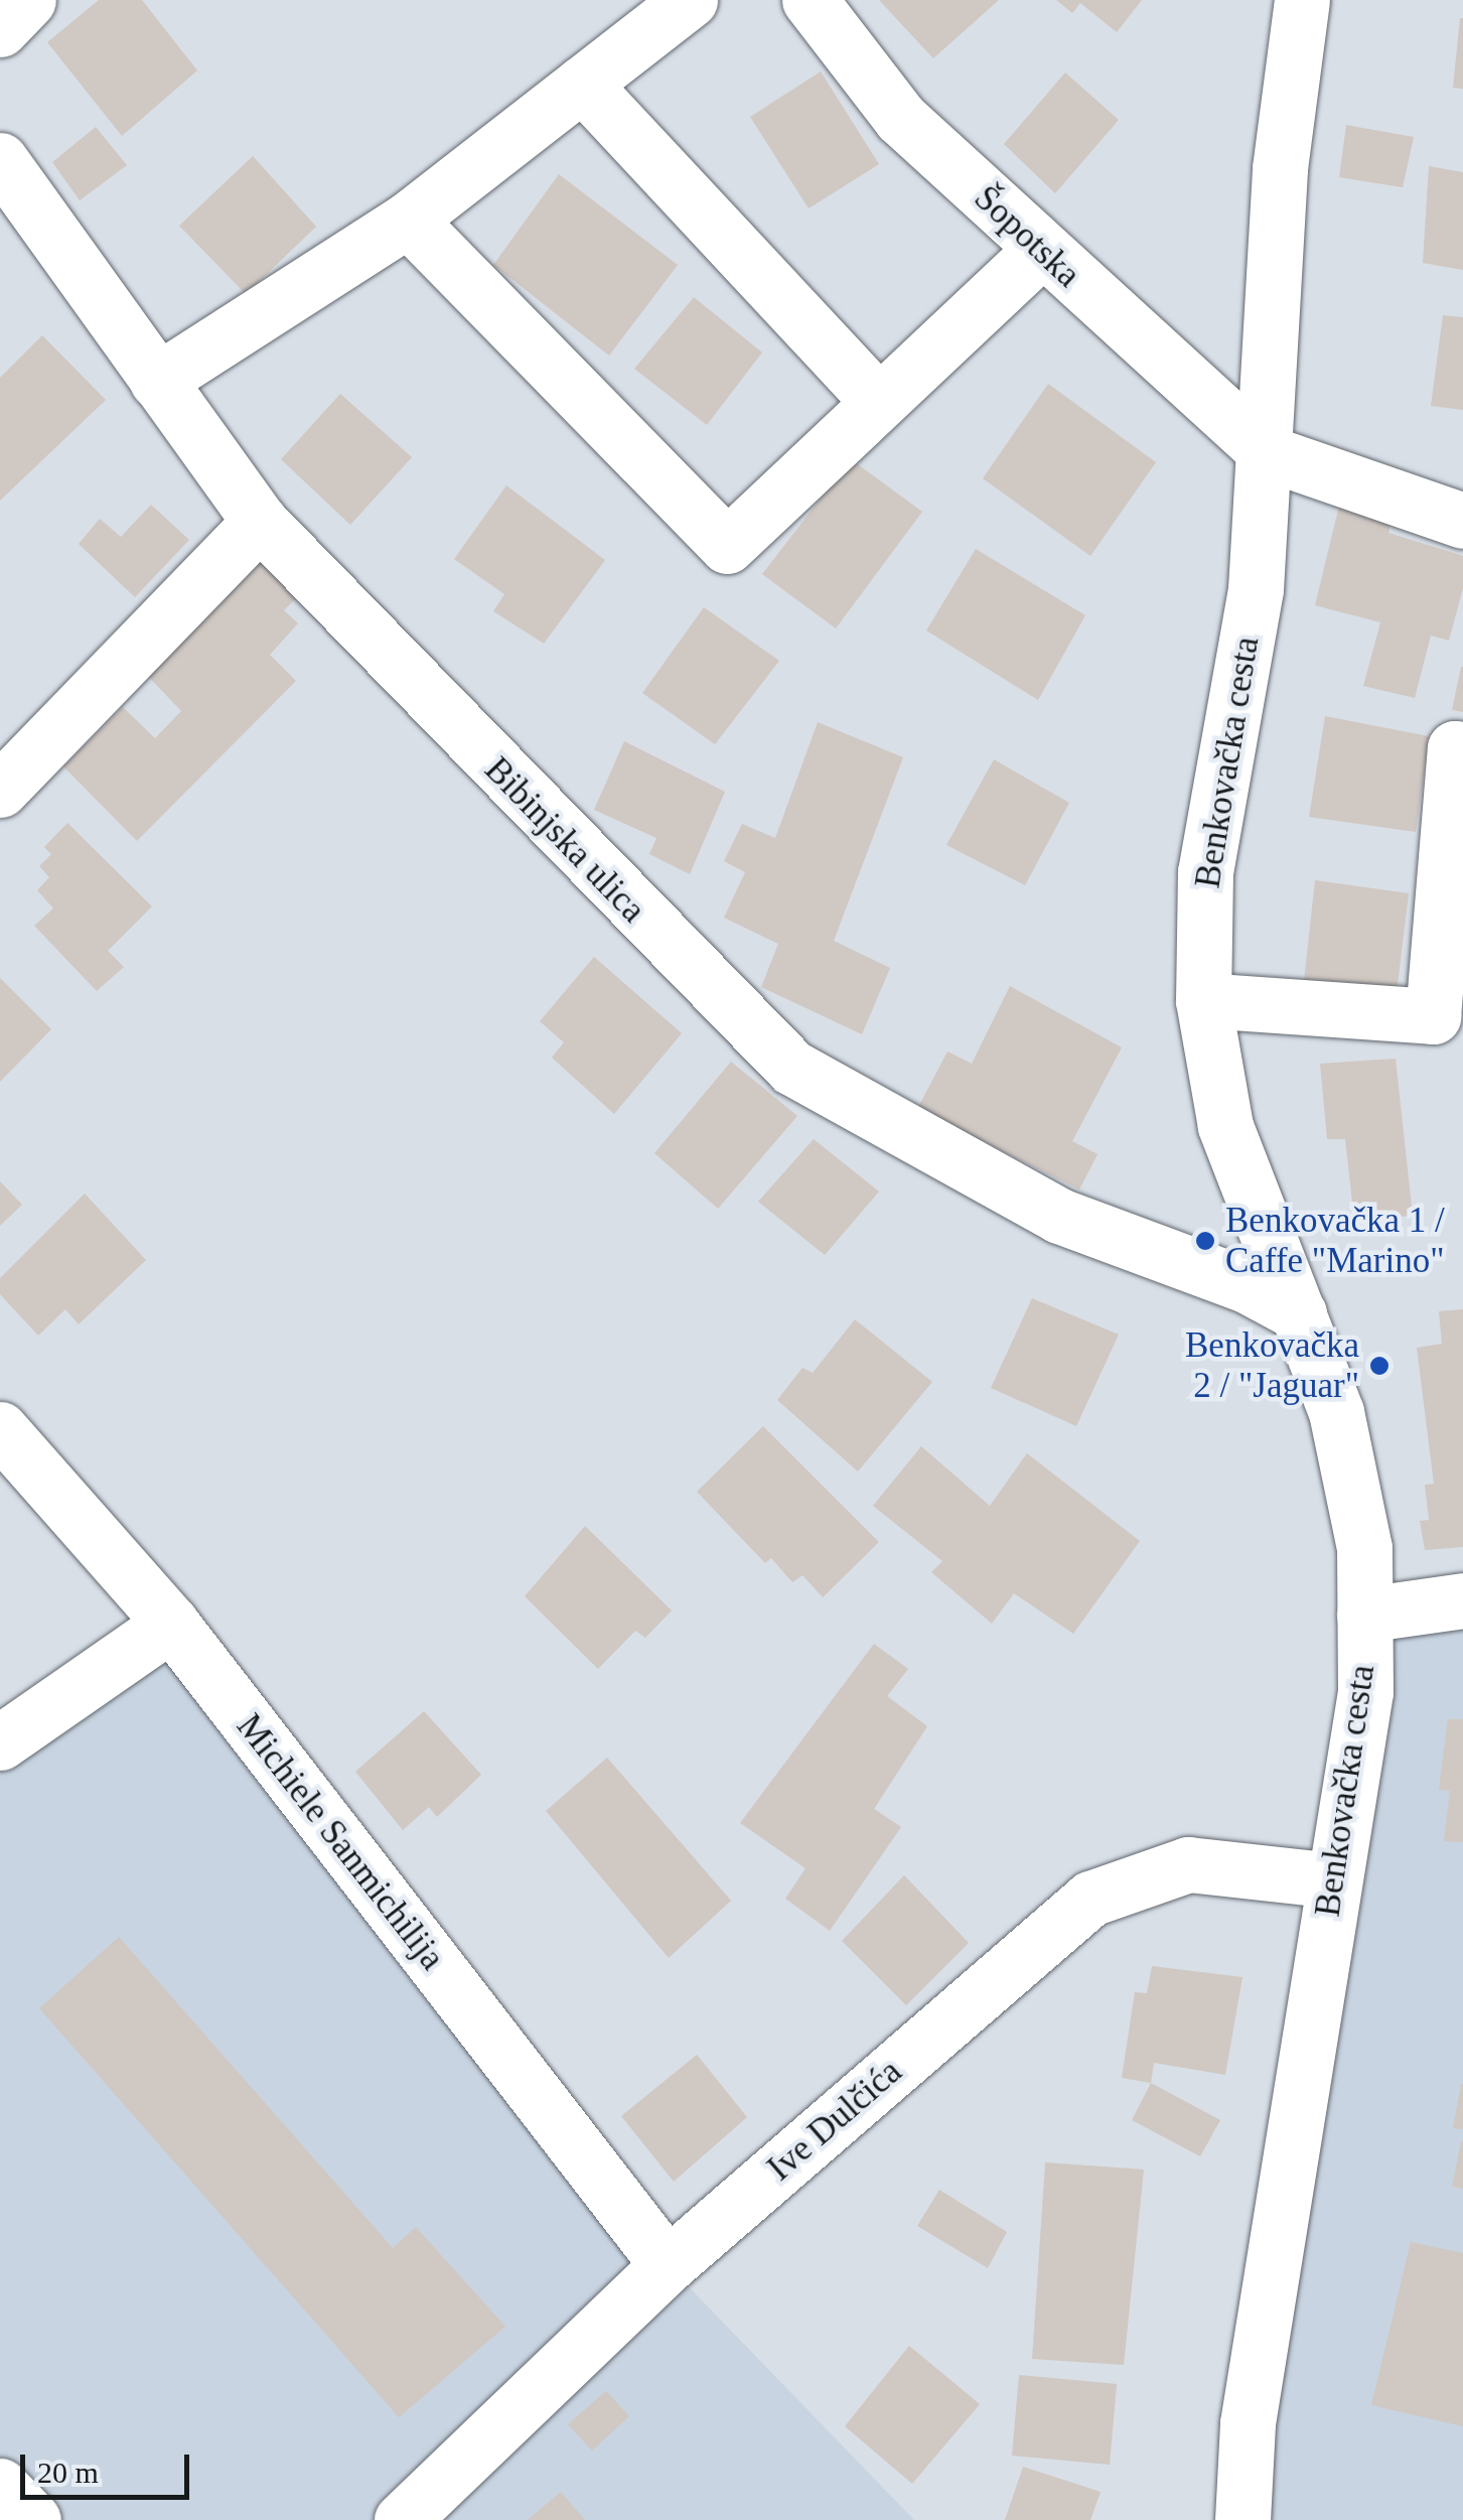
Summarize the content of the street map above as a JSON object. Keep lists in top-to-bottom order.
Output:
{
  "streets": {
    "street": [
      "Šopotska",
      "Benkovačka cesta",
      "Bibinjska ulica",
      "Michiele Sanmichilija",
      "Ive Dulčića"
    ]
  },
  "crossings": [
    ["Šopotska", "Benkovačka cesta"],
    ["Benkovačka cesta", "Bibinjska ulica"],
    ["Benkovačka cesta", "Ive Dulčića"],
    ["Michiele Sanmichilija", "Ive Dulčića"]
  ],
  "places": ["Benkovačka 1 / Caffe \"Marino\"", "Benkovačka 2 / \"Jaguar\""],
  "scale_bar": "20 m"
}
